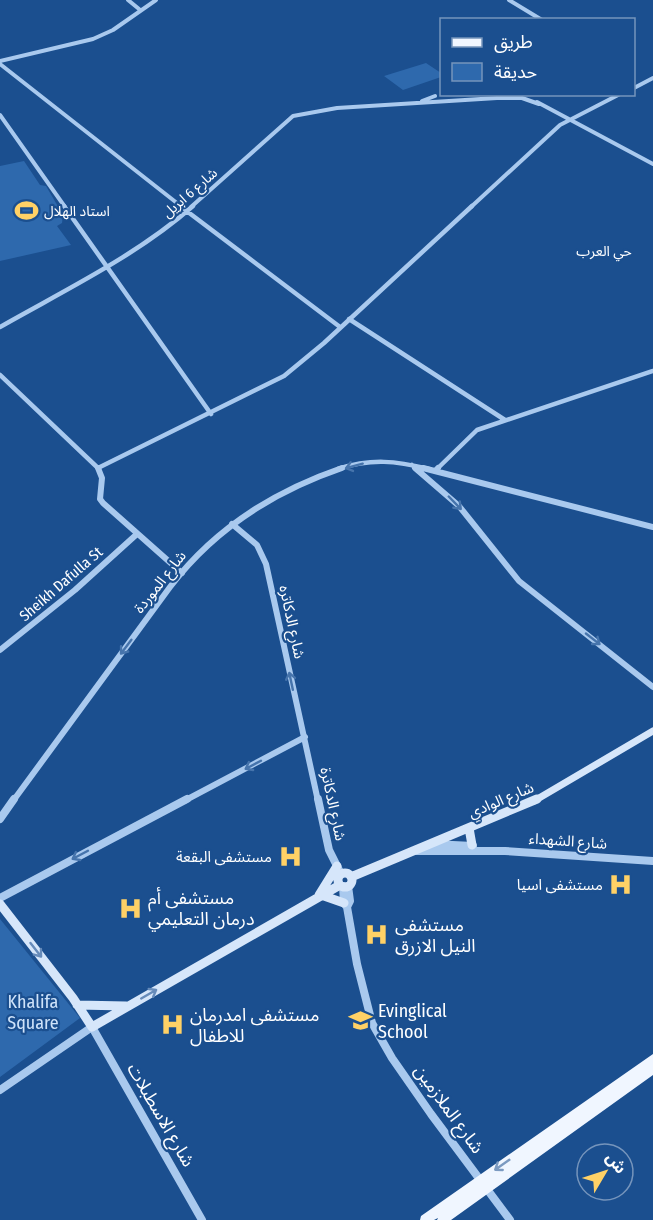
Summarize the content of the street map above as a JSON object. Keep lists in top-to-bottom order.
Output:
{
  "streets": {
    "main road": ["شارع الوادي"],
    "street": [
      "شارع 6 ابريل",
      "شارع الموردة",
      "Sheikh Dafulla St",
      "شارع الدكاتره",
      "شارع الدكاترة",
      "شارع الشهداء",
      "شارع الملازمين",
      "شارع الاسطبلات"
    ]
  },
  "crossings": [
    ["شارع الموردة", "شارع الدكاتره"],
    ["شارع الدكاتره", "شارع الدكاترة"],
    ["شارع الوادي", "شارع الشهداء"],
    ["شارع الوادي", "شارع الملازمين"],
    ["شارع الوادي", "شارع الاسطبلات"]
  ],
  "one_way": ["شارع الموردة", "شارع الدكاتره"],
  "districts": ["حي العرب"],
  "parks": ["Khalifa Square"],
  "places": {
    "sports": ["استاد الهلال"],
    "hospital": [
      "مستشفى البقعة",
      "مستشفى اسيا",
      "مستشفى أم درمان التعليمي",
      "مستشفى النيل الازرق",
      "مستشفى امدرمان للاطفال"
    ],
    "school or university": ["Evinglical School"]
  },
  "legend": ["طريق", "حديقة"],
  "north": "top right"
}
